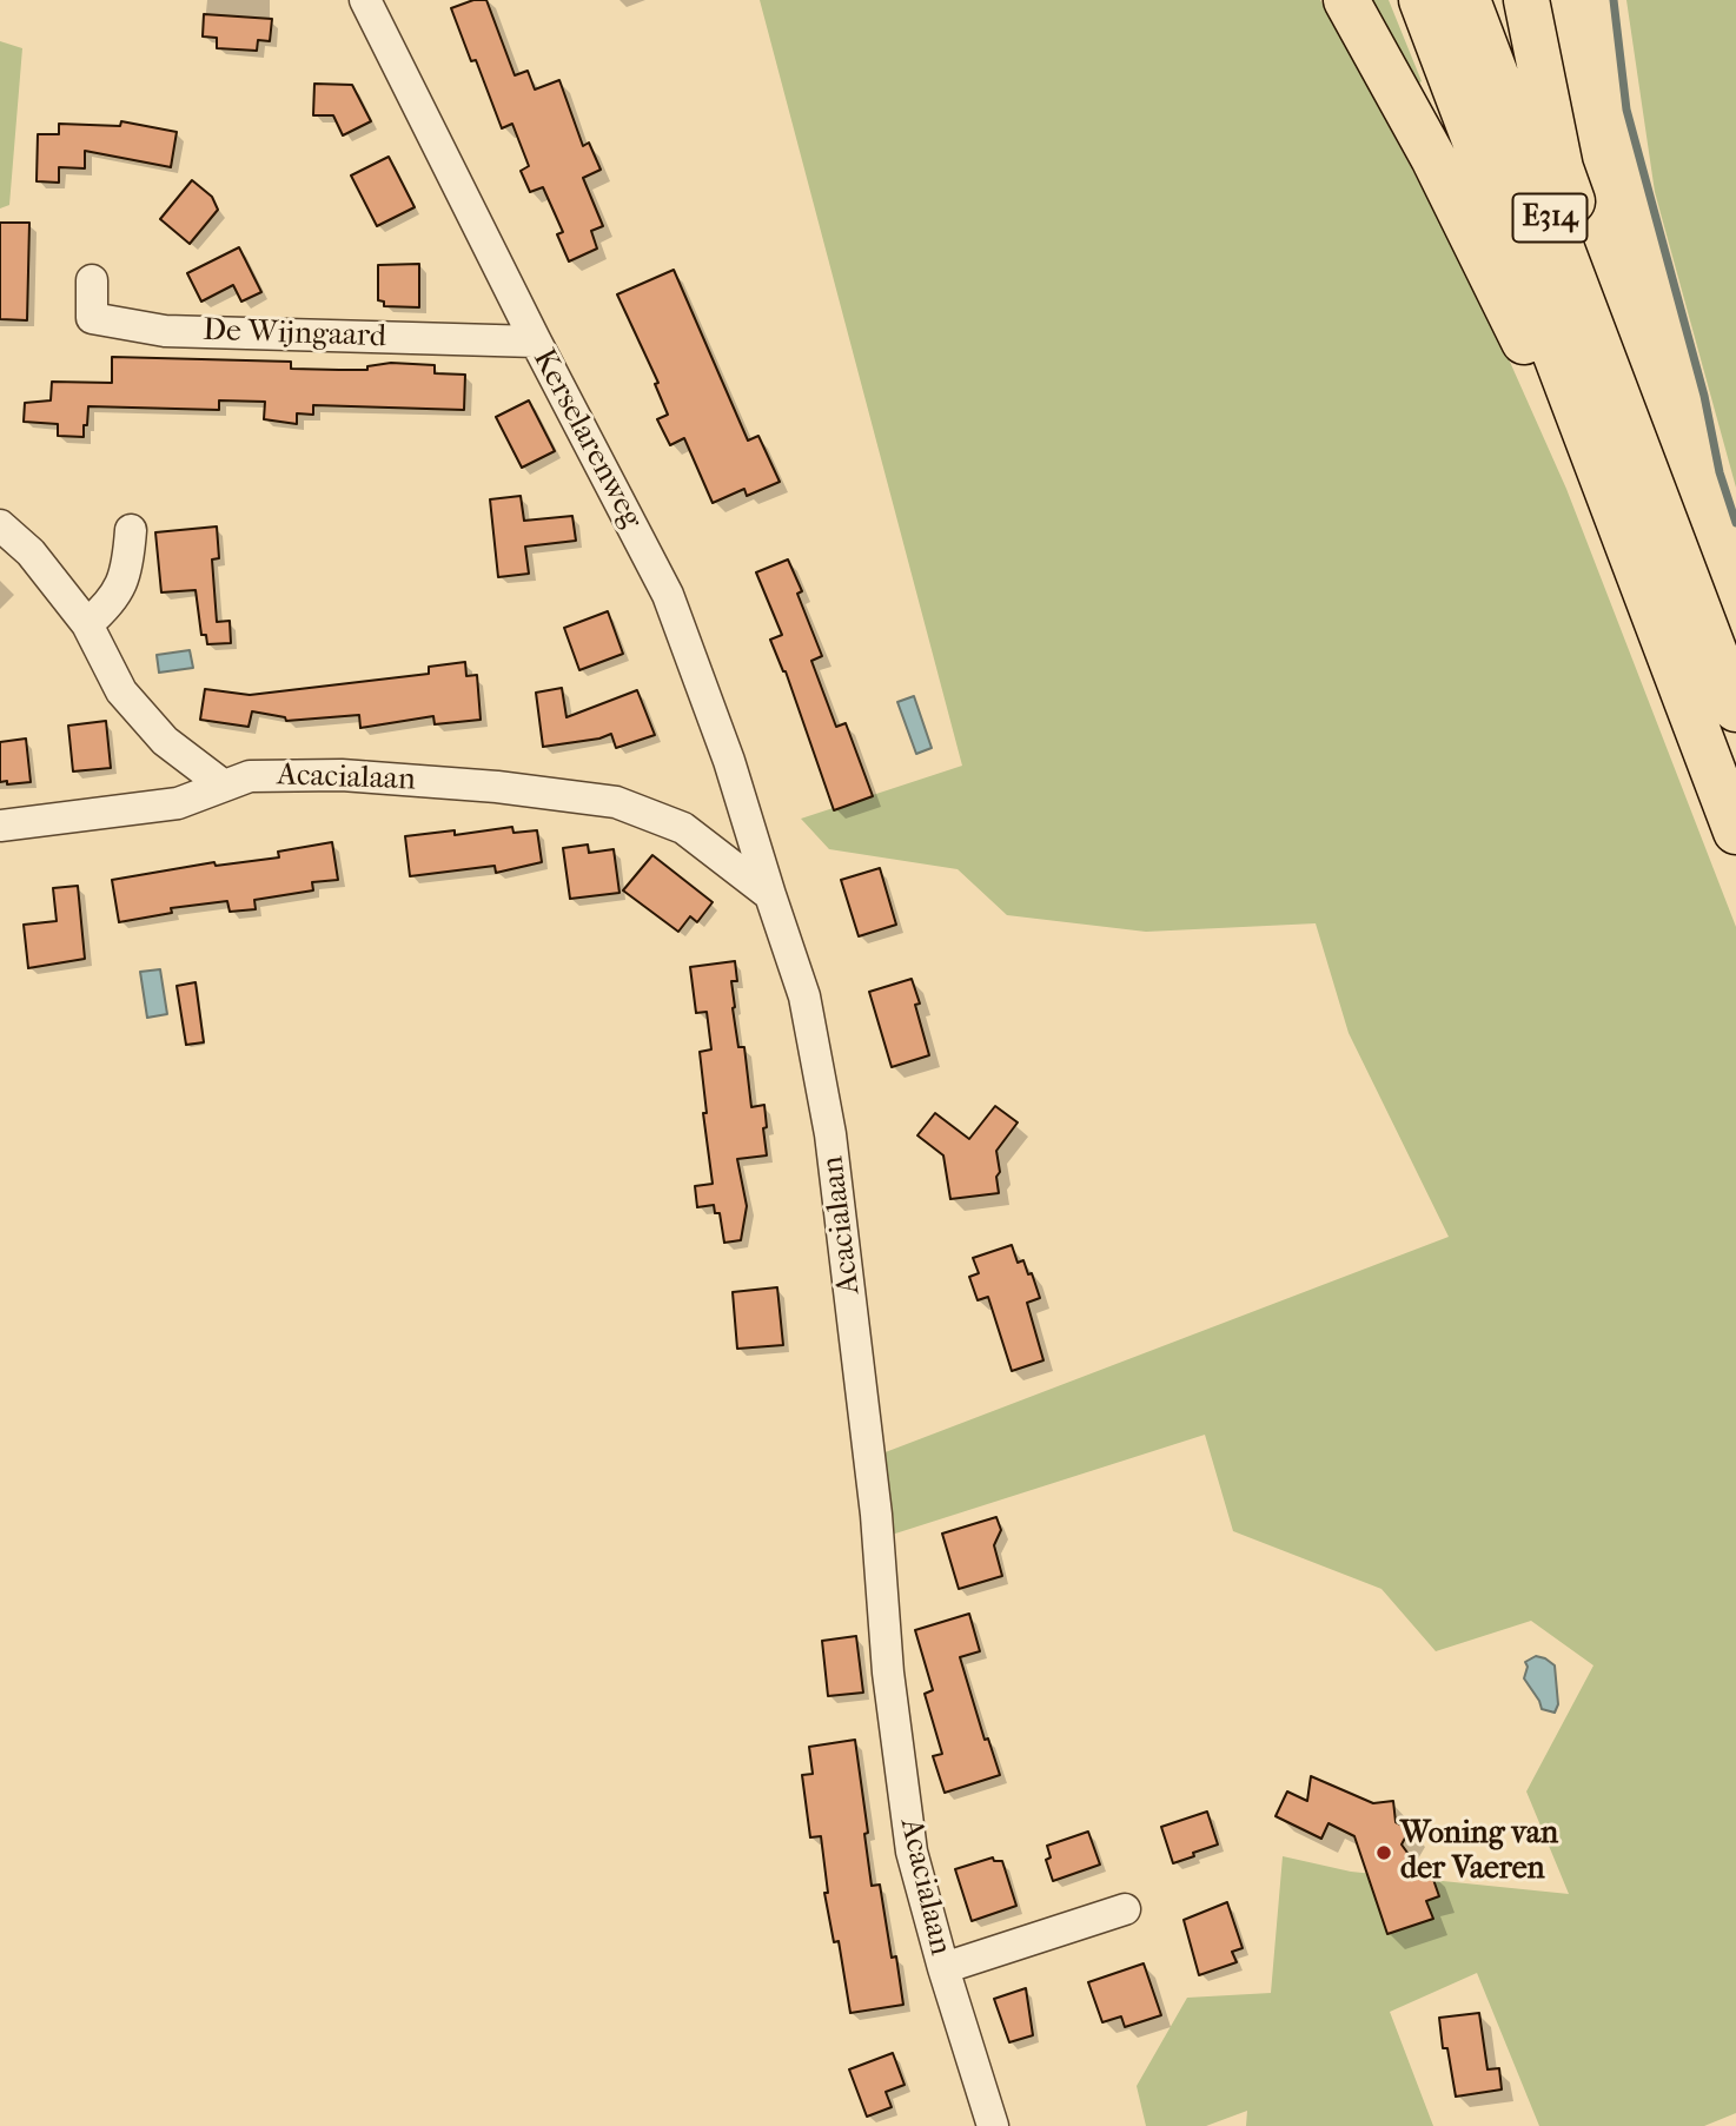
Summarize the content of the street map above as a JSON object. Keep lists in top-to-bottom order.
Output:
{
  "streets": {
    "highway": ["E314"],
    "street": ["De Wijngaard", "Kerselarenweg", "Acacialaan"]
  },
  "crossings": [
    ["De Wijngaard", "Kerselarenweg"],
    ["Kerselarenweg", "Acacialaan"]
  ],
  "places": ["Woning van der Vaeren"]
}
